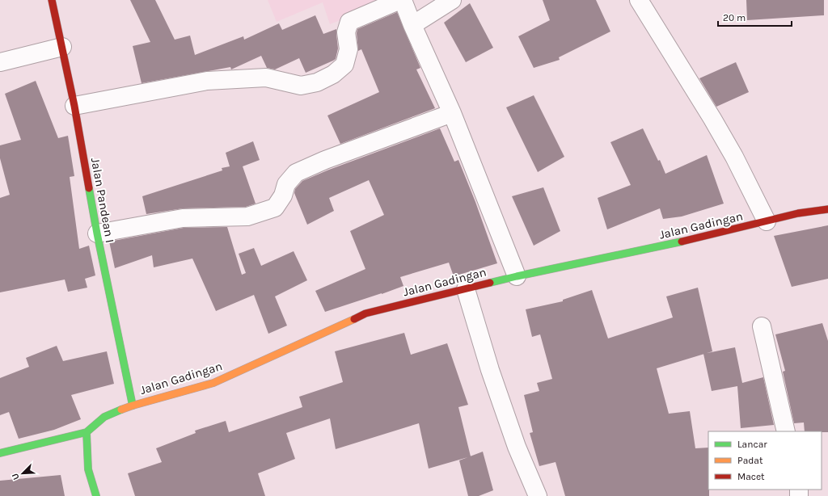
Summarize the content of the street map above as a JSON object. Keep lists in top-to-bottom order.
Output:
{
  "streets": {
    "street": ["Jalan Pandean I", "Jalan Gadingan"]
  },
  "crossings": [
    ["Jalan Pandean I", "Jalan Gadingan"]
  ],
  "legend": ["Lancar", "Padat", "Macet"],
  "scale_bar": "20 m",
  "north": "bottom left"
}
